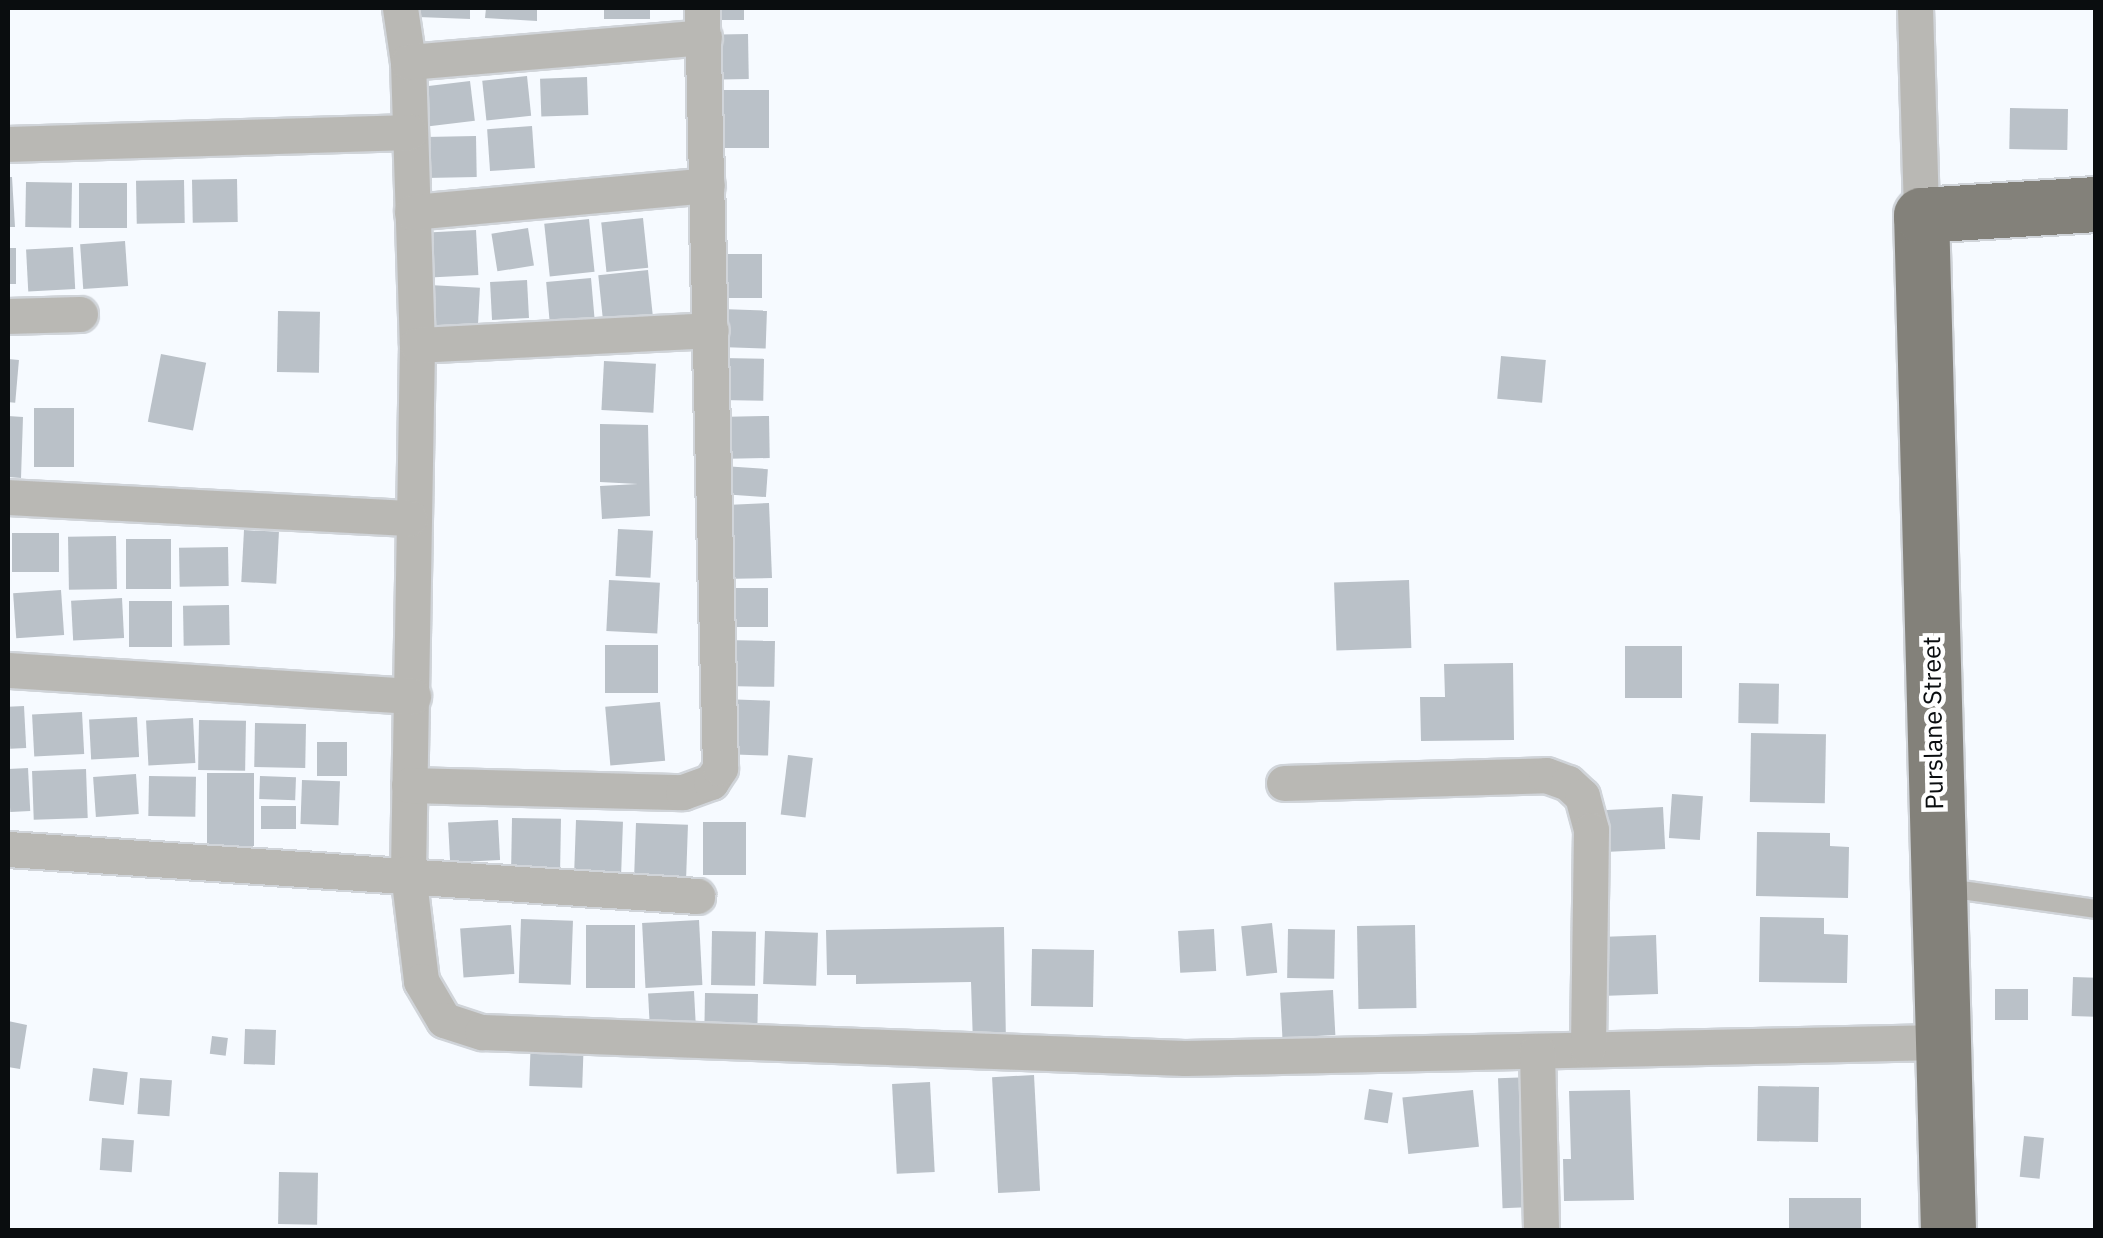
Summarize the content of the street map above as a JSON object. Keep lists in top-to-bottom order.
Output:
{
  "streets": {
    "main road": ["Purslane Street"]
  }
}
